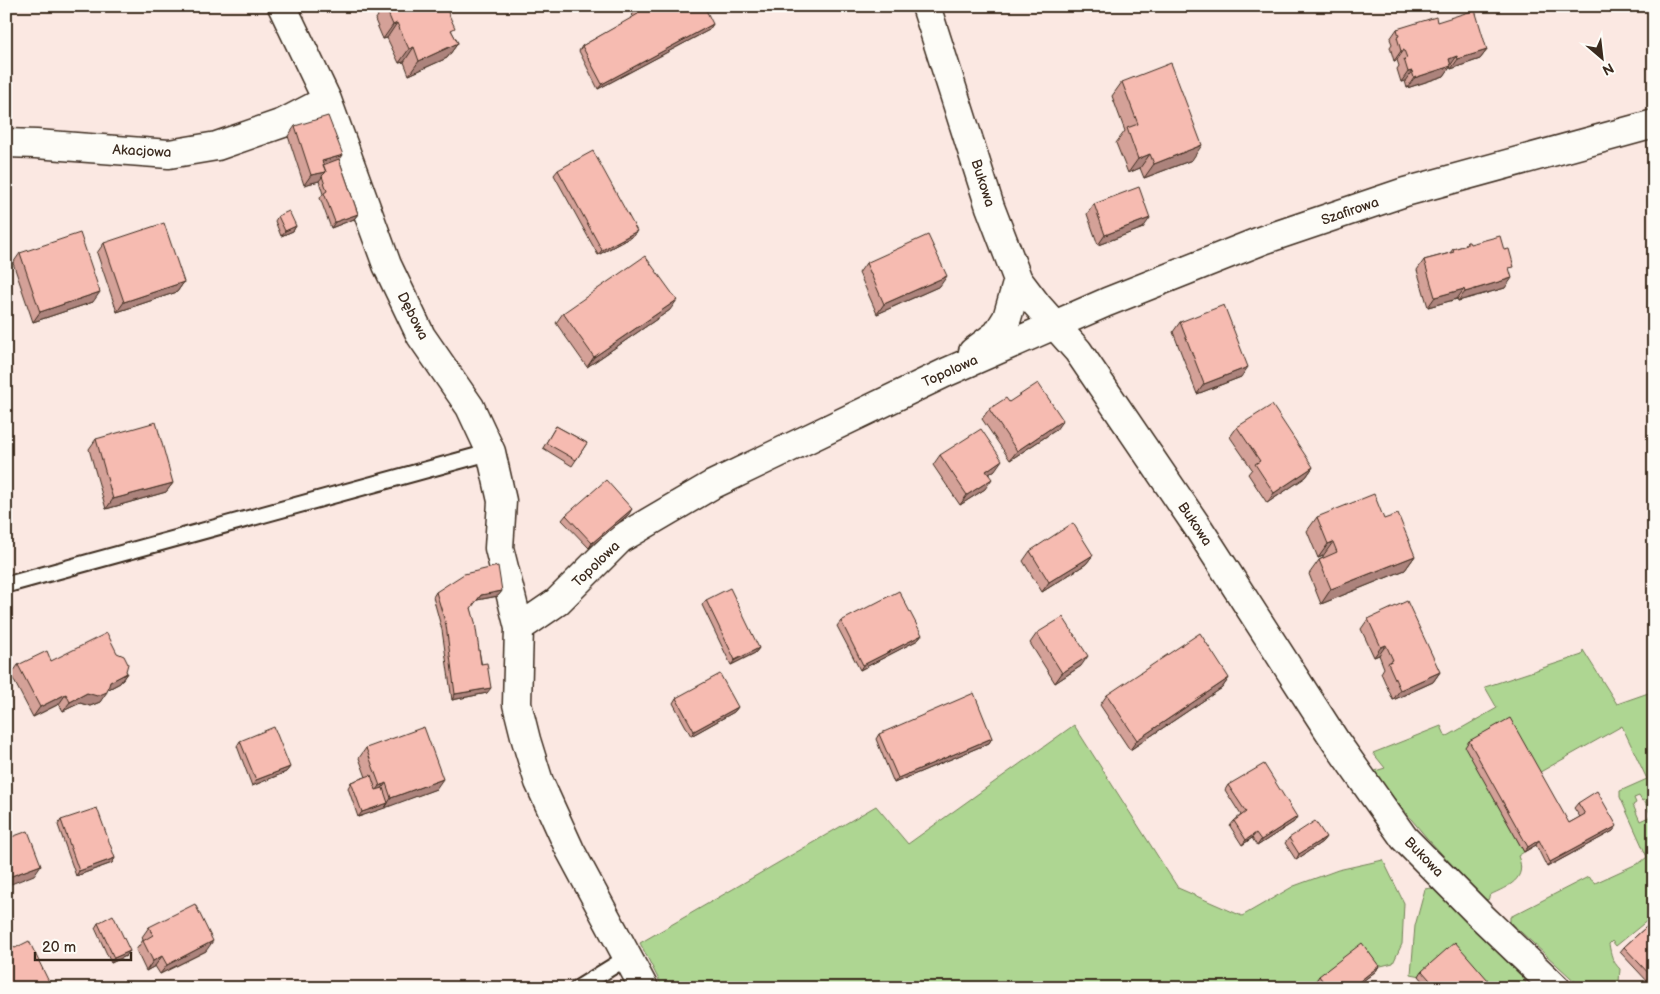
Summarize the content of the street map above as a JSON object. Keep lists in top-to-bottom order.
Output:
{
  "streets": {
    "street": [
      "Akacjowa",
      "Bukowa",
      "Szafirowa",
      "Dębowa",
      "Topolowa"
    ]
  },
  "crossings": [
    ["Akacjowa", "Dębowa"],
    ["Bukowa", "Szafirowa"],
    ["Bukowa", "Topolowa"],
    ["Szafirowa", "Topolowa"],
    ["Dębowa", "Topolowa"]
  ],
  "scale_bar": "20 m",
  "north": "bottom right"
}
